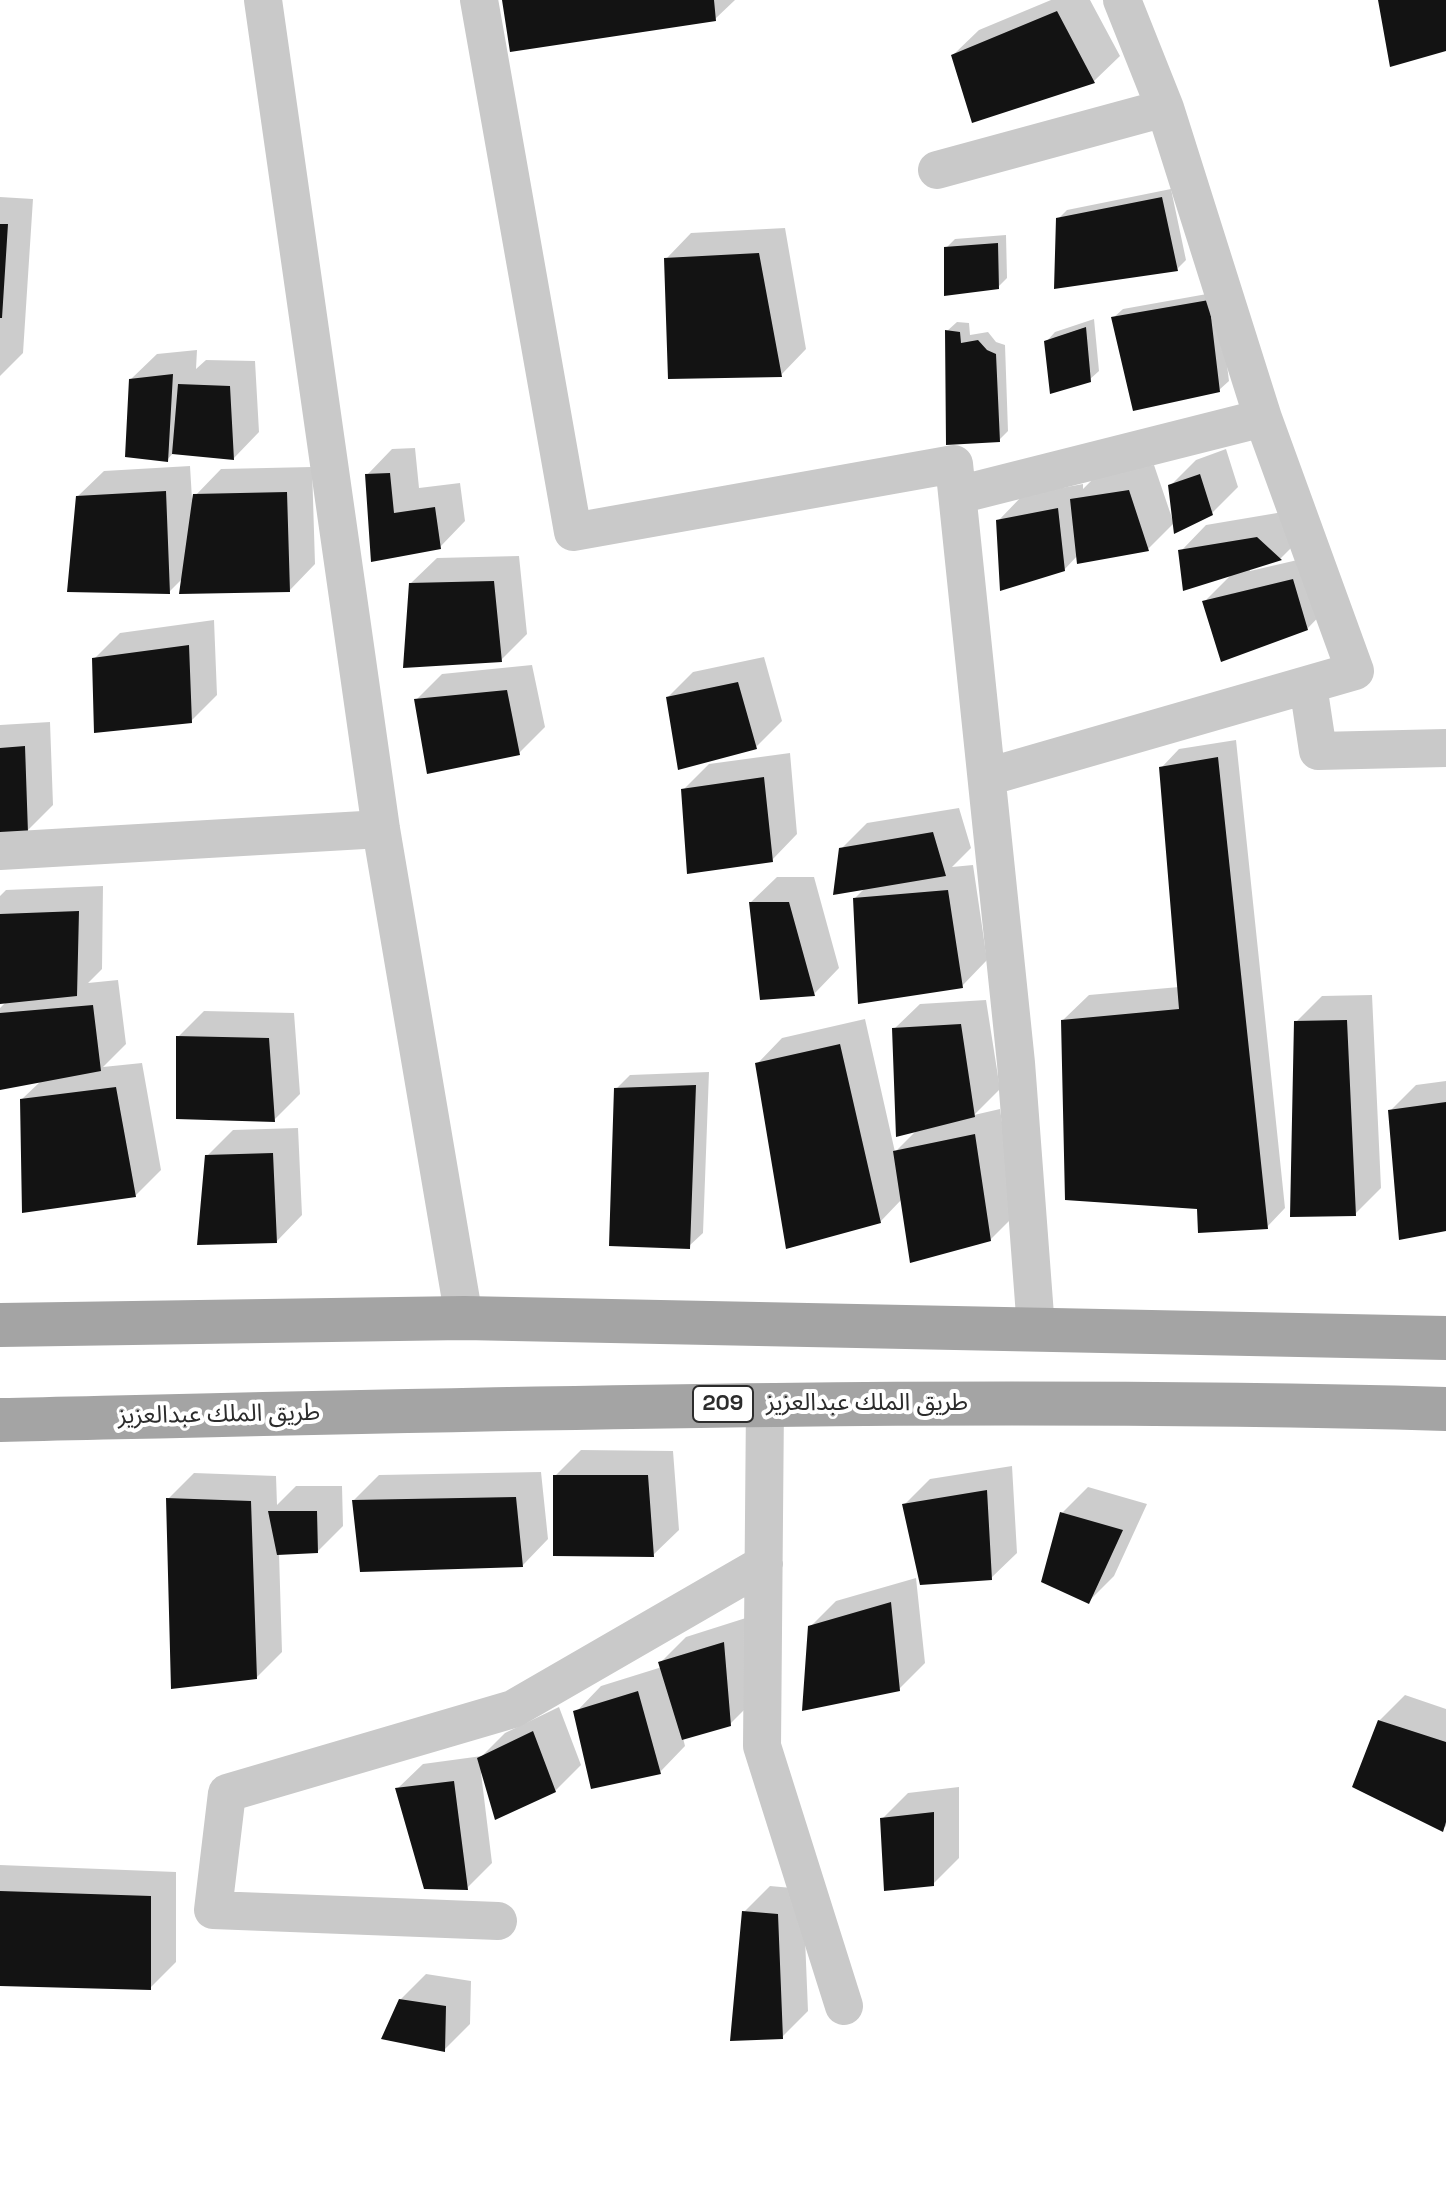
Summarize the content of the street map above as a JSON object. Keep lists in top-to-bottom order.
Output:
{
  "streets": {
    "main road": ["طريق الملك عبدالعزيز", "209"]
  }
}
